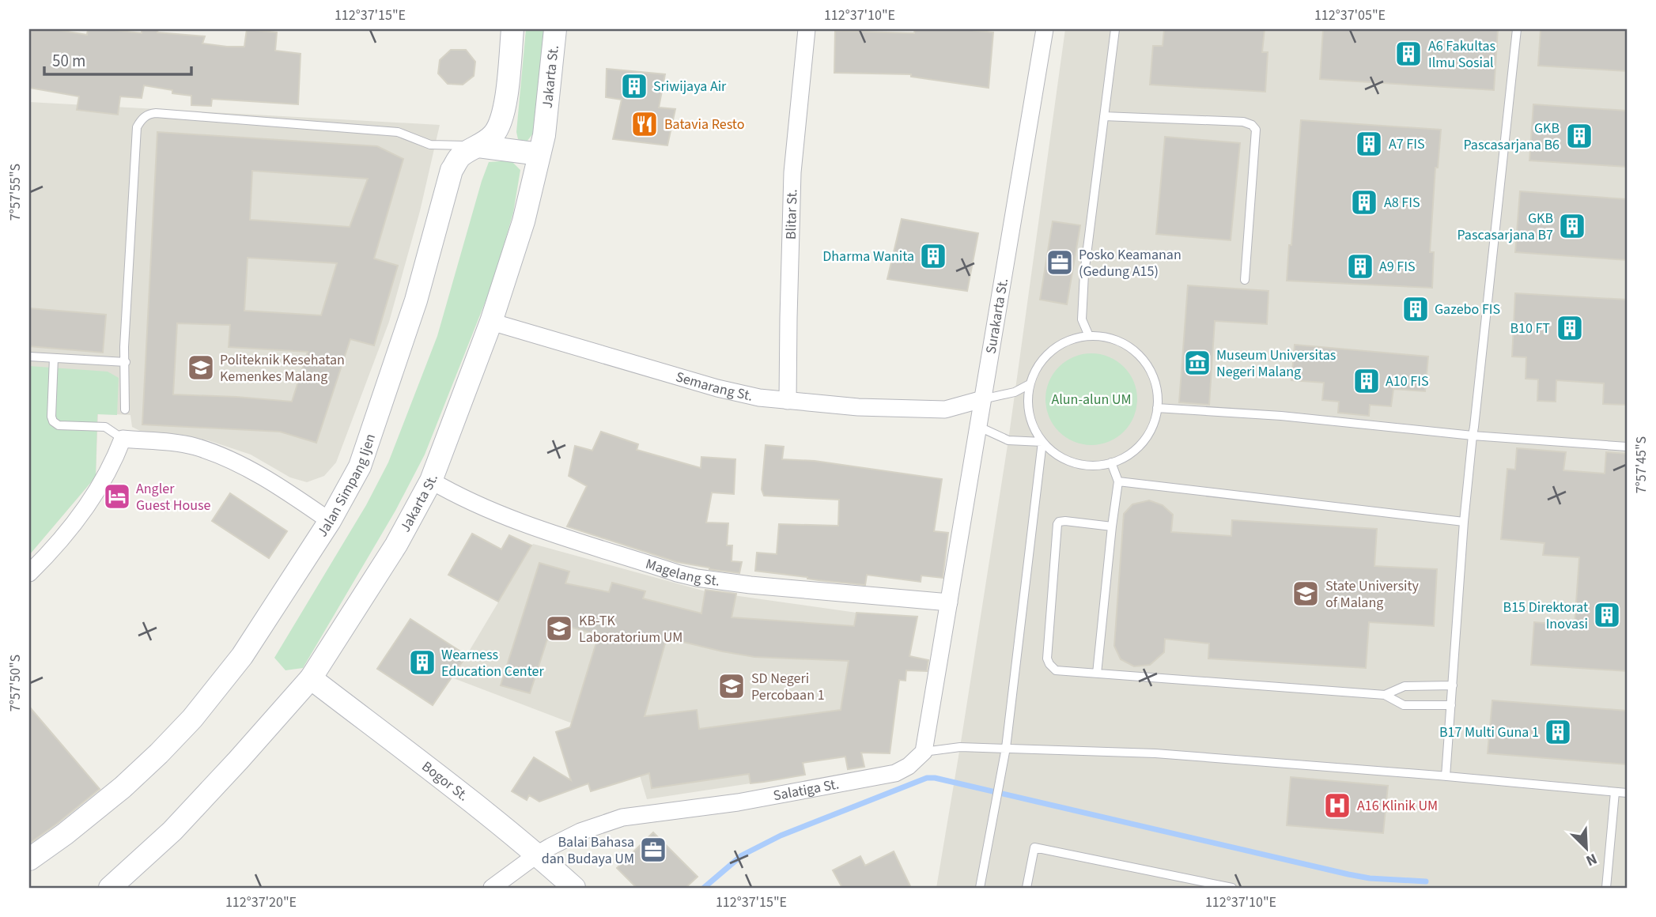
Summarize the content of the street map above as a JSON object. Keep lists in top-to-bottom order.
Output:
{
  "streets": {
    "main road": ["Jakarta St.", "Jalan Simpang Ijen", "Bogor St."],
    "street": [
      "Blitar St.",
      "Surakarta St.",
      "Semarang St.",
      "Magelang St.",
      "Salatiga St."
    ]
  },
  "crossings": [
    ["Jakarta St.", "Semarang St."],
    ["Jakarta St.", "Magelang St."],
    ["Jakarta St.", "Bogor St."],
    ["Blitar St.", "Semarang St."],
    ["Surakarta St.", "Magelang St."],
    ["Bogor St.", "Salatiga St."]
  ],
  "parks": ["Alun-alun UM"],
  "places": {
    "building": [
      "A6 Fakultas Ilmu Sosial",
      "Sriwijaya Air",
      "GKB Pascasarjana B6",
      "A7 FIS",
      "A8 FIS",
      "GKB Pascasarjana B7",
      "Dharma Wanita",
      "A9 FIS",
      "Gazebo FIS",
      "B10 FT",
      "A10 FIS",
      "B15 Direktorat Inovasi",
      "Wearness Education Center",
      "B17 Multi Guna 1"
    ],
    "restaurant": ["Batavia Resto"],
    "office": ["Posko Keamanan (Gedung A15)", "Balai Bahasa dan Budaya UM"],
    "museum": ["Museum Universitas Negeri Malang"],
    "school or university": [
      "Politeknik Kesehatan Kemenkes Malang",
      "State University of Malang",
      "KB-TK Laboratorium UM",
      "SD Negeri Percobaan 1"
    ],
    "hotel": ["Angler Guest House"],
    "hospital": ["A16 Klinik UM"]
  },
  "scale_bar": "50 m",
  "north": "bottom right",
  "coordinates": [
    "112°37'15\"E",
    "112°37'10\"E",
    "112°37'05\"E",
    "7°57'55\"S",
    "7°57'45\"S",
    "7°57'50\"S",
    "112°37'20\"E"
  ]
}
